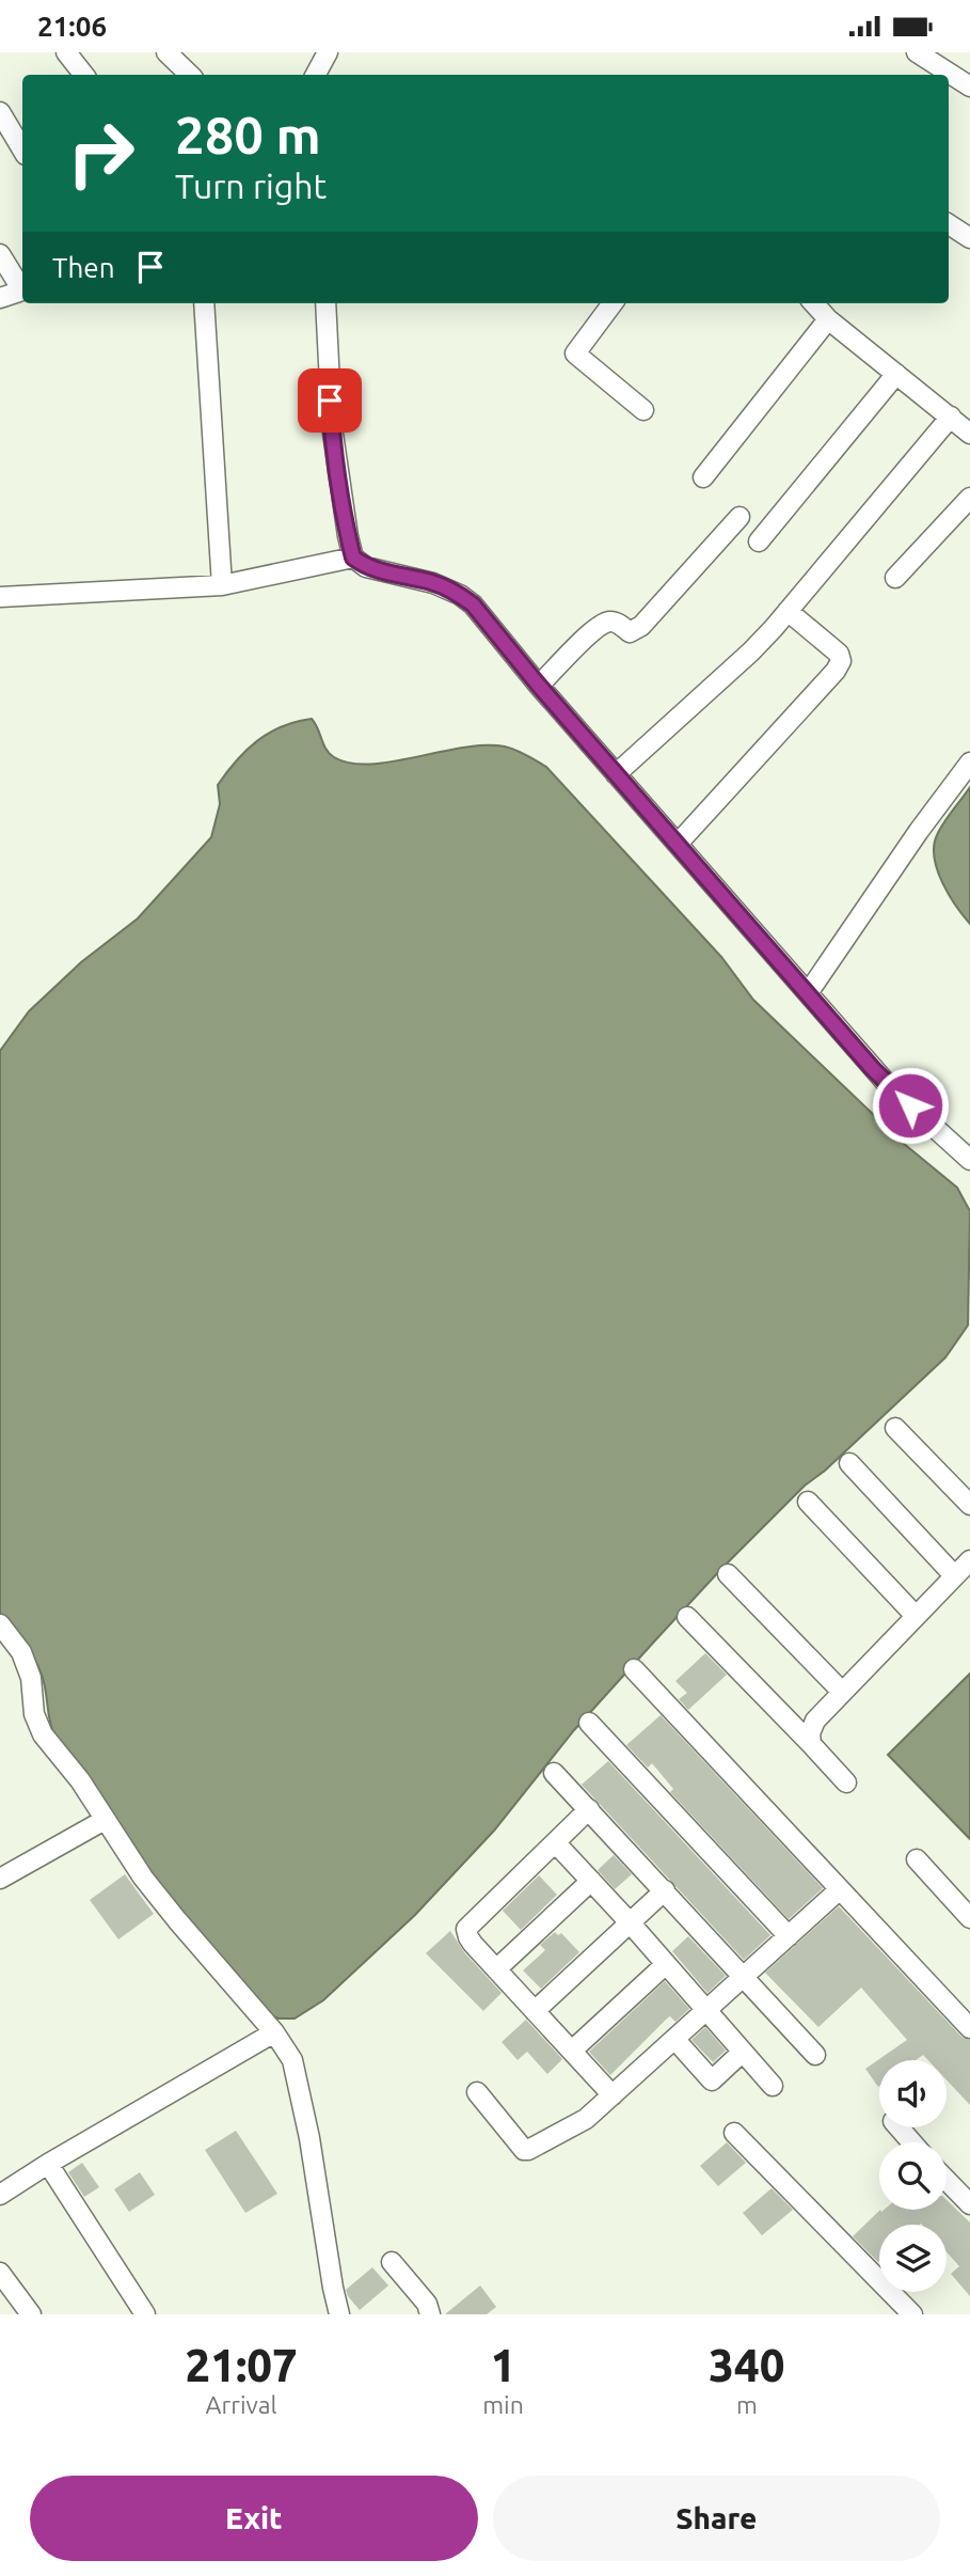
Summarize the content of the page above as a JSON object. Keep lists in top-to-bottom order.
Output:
{
  "page": {
    "status": "21:06",
    "turn": ["280 m", "Turn right"],
    "then": "Then",
    "eta": [
      "21:07",
      "Arrival",
      "1",
      "min",
      "340",
      "m"
    ],
    "buttons": ["Exit", "Share"]
  }
}
